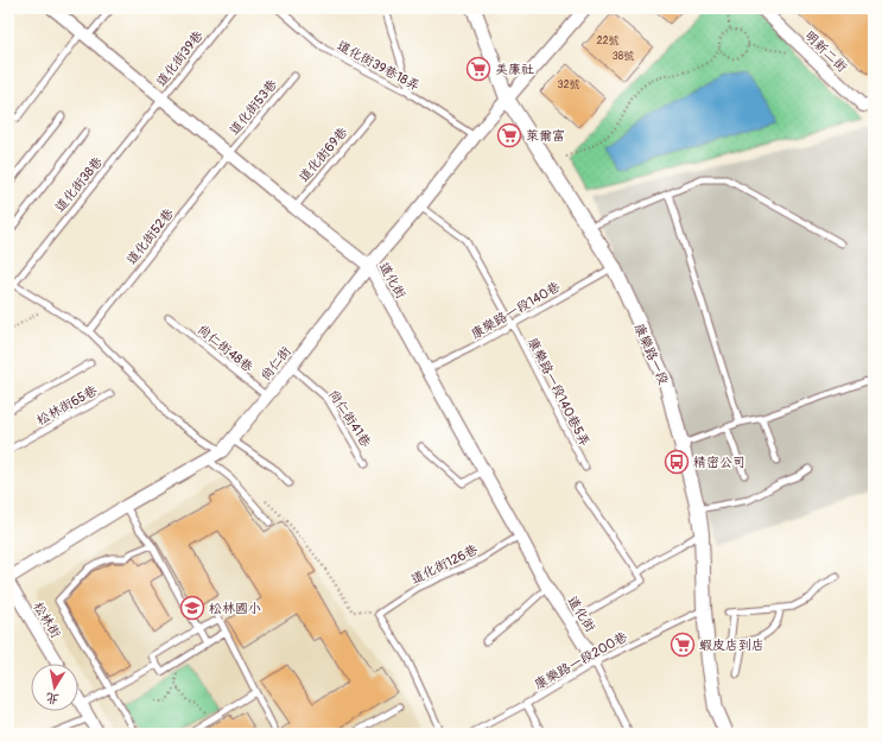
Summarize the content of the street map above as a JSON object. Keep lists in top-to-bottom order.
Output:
{
  "streets": {
    "street": [
      "明新二街",
      "道化街",
      "康樂路一段",
      "尚仁街",
      "松林街"
    ],
    "lane": [
      "道化街39巷",
      "道化街39巷18弄",
      "道化街53巷",
      "道化街69巷",
      "道化街38巷",
      "道化街52巷",
      "康樂路一段140巷",
      "尚仁街48巷",
      "康樂路一段140巷5弄",
      "松林街65巷",
      "尚仁街41巷",
      "道化街126巷",
      "康樂路一段200巷"
    ]
  },
  "crossings": [
    ["道化街39巷", "道化街38巷"],
    ["道化街39巷", "道化街"],
    ["道化街39巷18弄", "尚仁街"],
    ["道化街53巷", "道化街52巷"],
    ["道化街53巷", "道化街"],
    ["道化街69巷", "道化街"],
    ["道化街38巷", "道化街"],
    ["道化街52巷", "道化街"],
    ["道化街", "康樂路一段140巷"],
    ["道化街", "尚仁街"],
    ["道化街", "道化街126巷"],
    ["道化街", "康樂路一段200巷"],
    ["康樂路一段140巷", "康樂路一段"],
    ["康樂路一段140巷", "康樂路一段140巷5弄"],
    ["尚仁街48巷", "尚仁街"],
    ["康樂路一段", "尚仁街"],
    ["康樂路一段", "康樂路一段200巷"],
    ["尚仁街", "康樂路一段140巷5弄"],
    ["尚仁街", "尚仁街41巷"]
  ],
  "places": {
    "supermarket": ["美廉社", "萊爾富", "蝦皮店到店"],
    "bus stop": ["精密公司"],
    "school or university": ["松林國小"]
  },
  "house_numbers": ["22號", "38號", "32號"],
  "north": "bottom"
}
